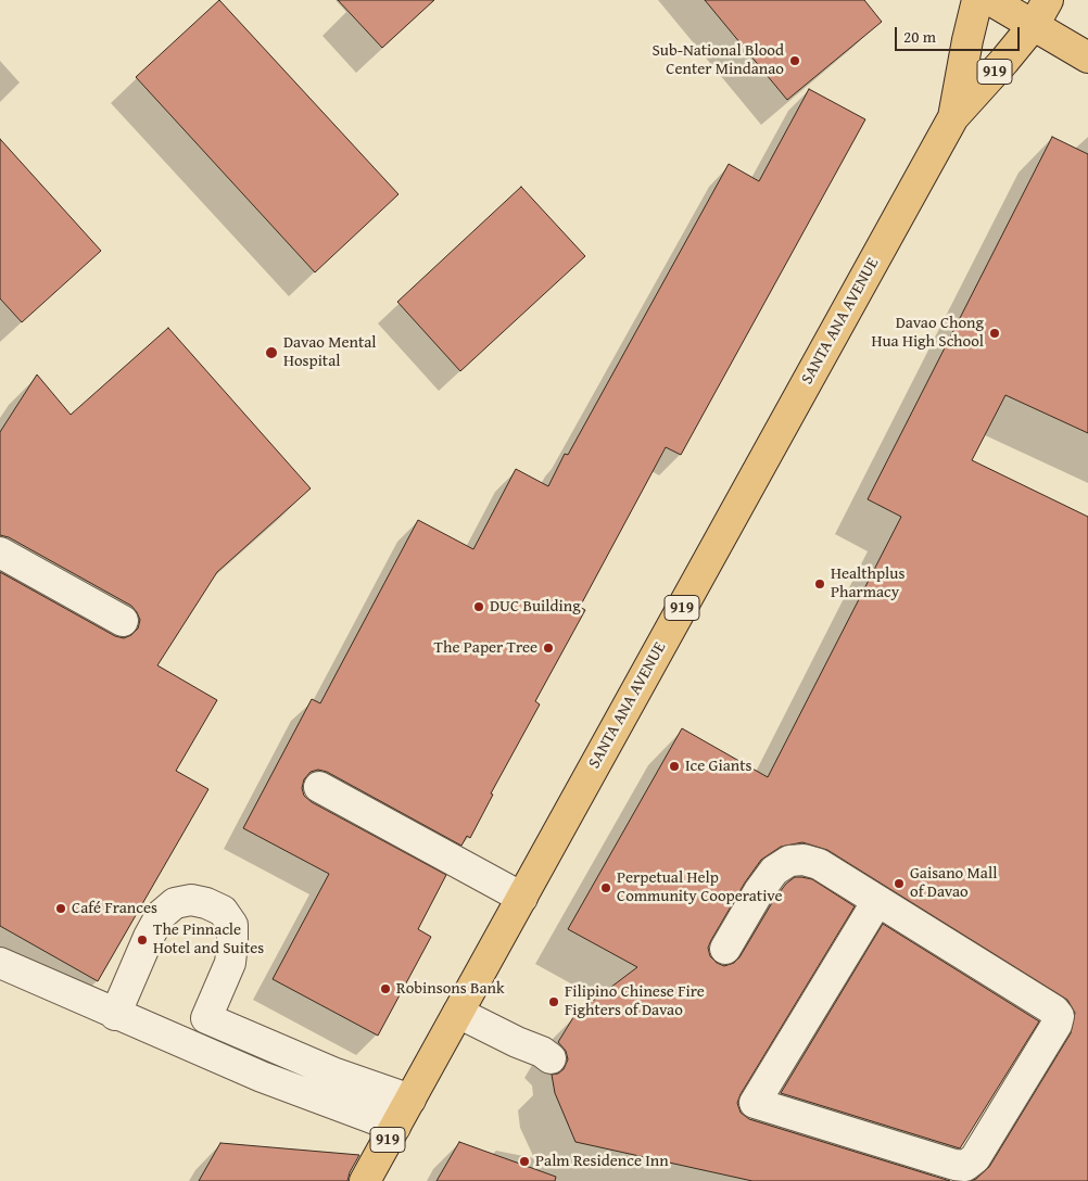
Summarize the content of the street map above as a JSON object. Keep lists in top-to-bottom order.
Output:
{
  "streets": {
    "main road": ["919", "SANTA ANA AVENUE"]
  },
  "crossings": [
    ["919", "SANTA ANA AVENUE"]
  ],
  "places": [
    "Sub-National Blood Center Mindanao",
    "Davao Chong Hua High School",
    "Davao Mental Hospital",
    "Healthplus Pharmacy",
    "DUC Building",
    "The Paper Tree",
    "Ice Giants",
    "Gaisano Mall of Davao",
    "Perpetual Help Community Cooperative",
    "Café Frances",
    "The Pinnacle Hotel and Suites",
    "Robinsons Bank",
    "Filipino Chinese Fire Fighters of Davao",
    "Palm Residence Inn"
  ],
  "scale_bar": "20 m"
}
